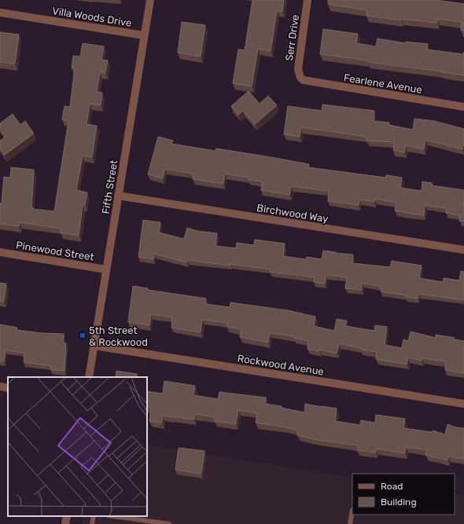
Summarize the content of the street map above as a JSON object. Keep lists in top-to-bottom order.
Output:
{
  "streets": {
    "street": [
      "Villa Woods Drive",
      "Serr Drive",
      "Fearlene Avenue",
      "Fifth Street",
      "Birchwood Way",
      "Pinewood Street",
      "Rockwood Avenue"
    ]
  },
  "crossings": [
    ["Villa Woods Drive", "Fifth Street"],
    ["Serr Drive", "Fearlene Avenue"],
    ["Fifth Street", "Birchwood Way"],
    ["Fifth Street", "Pinewood Street"],
    ["Fifth Street", "Rockwood Avenue"]
  ],
  "places": {
    "transit": ["5th Street & Rockwood"]
  },
  "legend": ["Road", "Building"]
}
